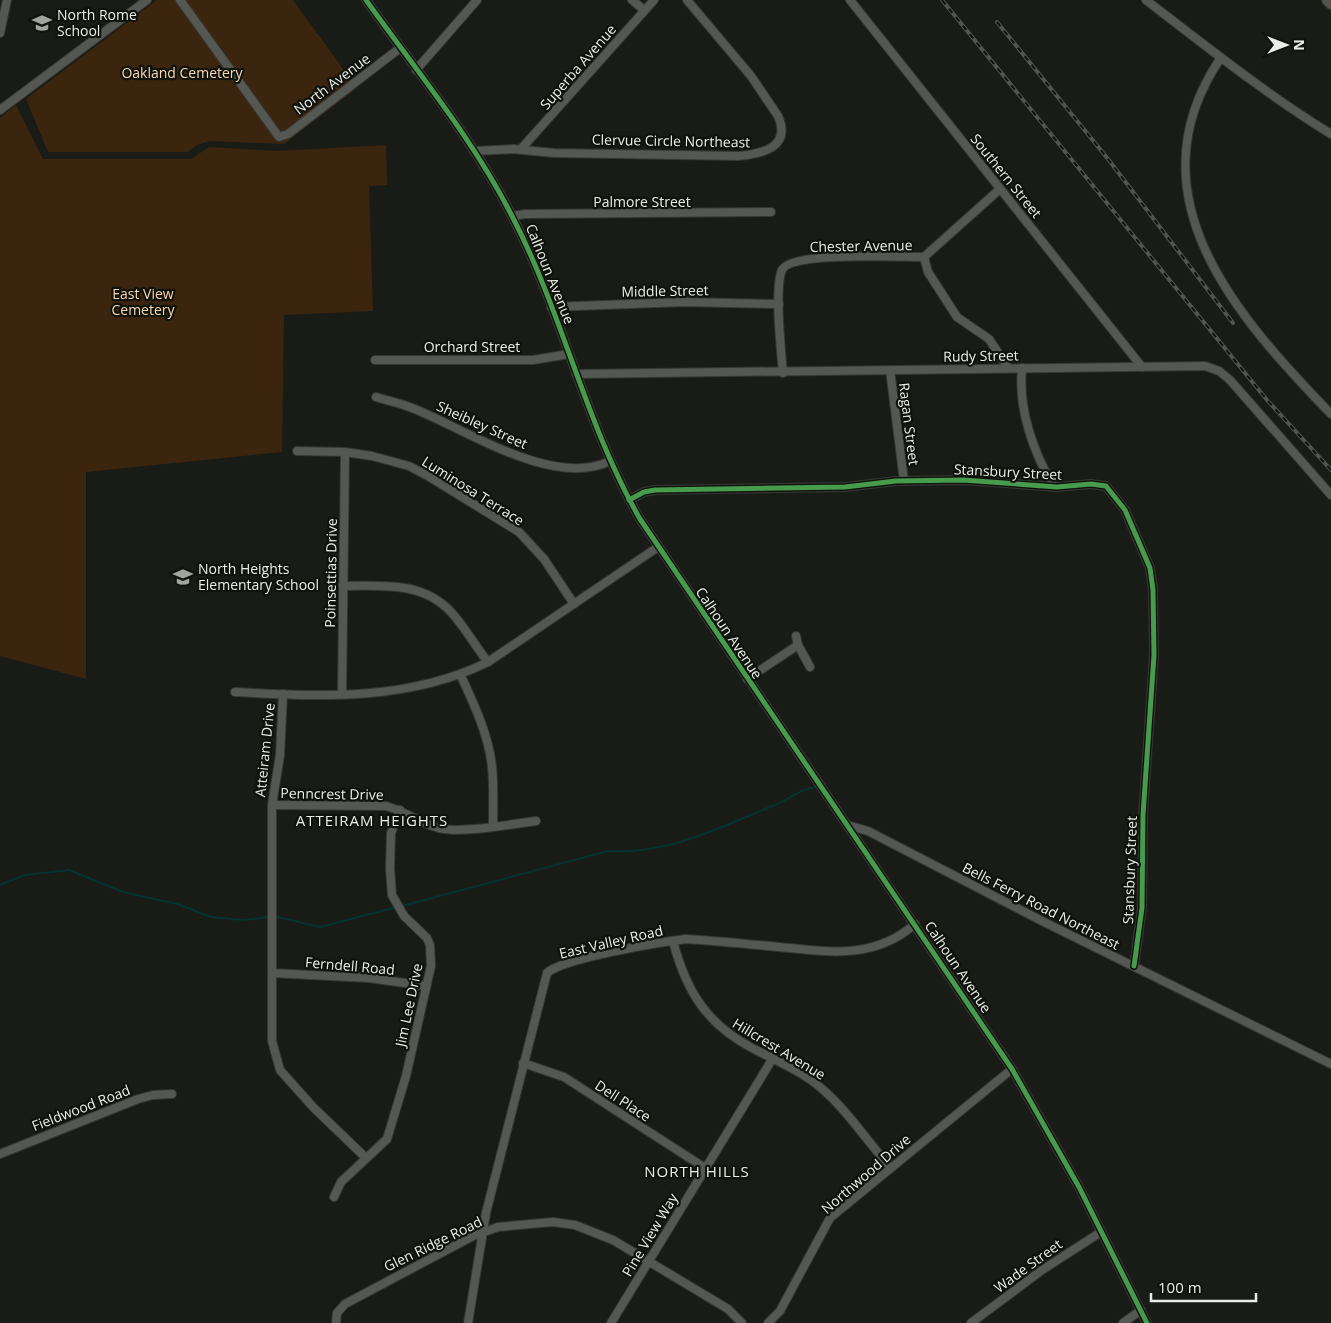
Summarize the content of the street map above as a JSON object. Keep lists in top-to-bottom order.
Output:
{
  "streets": {
    "street": [
      "Superba Avenue",
      "North Avenue",
      "Clervue Circle Northeast",
      "Southern Street",
      "Palmore Street",
      "Chester Avenue",
      "Calhoun Avenue",
      "Middle Street",
      "Orchard Street",
      "Rudy Street",
      "Ragan Street",
      "Sheibley Street",
      "Stansbury Street",
      "Luminosa Terrace",
      "Poinsettias Drive",
      "Atteiram Drive",
      "Penncrest Drive",
      "Bells Ferry Road Northeast",
      "East Valley Road",
      "Ferndell Road",
      "Jim Lee Drive",
      "Hillcrest Avenue",
      "Dell Place",
      "Fieldwood Road",
      "Northwood Drive",
      "Pine View Way",
      "Glen Ridge Road",
      "Wade Street"
    ]
  },
  "crossings": [
    ["Superba Avenue", "Clervue Circle Northeast"],
    ["North Avenue", "Calhoun Avenue"],
    ["Clervue Circle Northeast", "Calhoun Avenue"],
    ["Southern Street", "Chester Avenue"],
    ["Southern Street", "Rudy Street"],
    ["Palmore Street", "Calhoun Avenue"],
    ["Chester Avenue", "Middle Street"],
    ["Calhoun Avenue", "Middle Street"],
    ["Calhoun Avenue", "Orchard Street"],
    ["Calhoun Avenue", "Rudy Street"],
    ["Calhoun Avenue", "Sheibley Street"],
    ["Calhoun Avenue", "Stansbury Street"],
    ["Calhoun Avenue", "Atteiram Drive"],
    ["Calhoun Avenue", "Bells Ferry Road Northeast"],
    ["Calhoun Avenue", "East Valley Road"],
    ["Calhoun Avenue", "Northwood Drive"],
    ["Calhoun Avenue", "Wade Street"],
    ["Rudy Street", "Ragan Street"],
    ["Ragan Street", "Stansbury Street"],
    ["Stansbury Street", "Bells Ferry Road Northeast"],
    ["Luminosa Terrace", "Poinsettias Drive"],
    ["Luminosa Terrace", "Atteiram Drive"],
    ["Poinsettias Drive", "Atteiram Drive"],
    ["Atteiram Drive", "Penncrest Drive"],
    ["Atteiram Drive", "Ferndell Road"],
    ["Atteiram Drive", "Jim Lee Drive"],
    ["Penncrest Drive", "Jim Lee Drive"],
    ["East Valley Road", "Hillcrest Avenue"],
    ["East Valley Road", "Dell Place"],
    ["East Valley Road", "Glen Ridge Road"],
    ["Ferndell Road", "Jim Lee Drive"],
    ["Hillcrest Avenue", "Northwood Drive"],
    ["Hillcrest Avenue", "Pine View Way"],
    ["Dell Place", "Pine View Way"],
    ["Pine View Way", "Glen Ridge Road"]
  ],
  "districts": ["ATTEIRAM HEIGHTS", "NORTH HILLS"],
  "parks": ["Oakland Cemetery", "East View Cemetery"],
  "places": {
    "school or university": ["North Rome School", "North Heights Elementary School"]
  },
  "scale_bar": "100 m",
  "north": "right"
}
